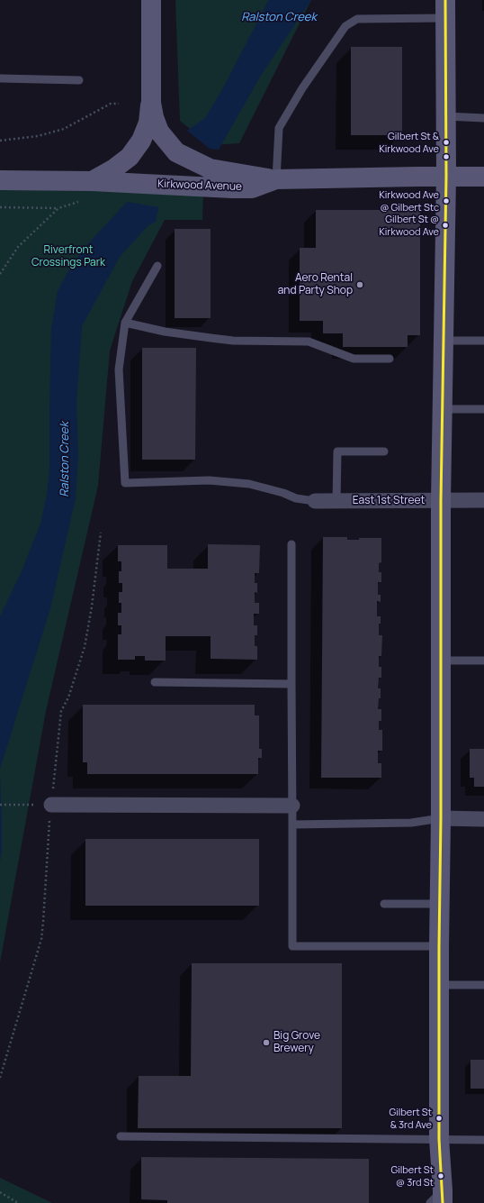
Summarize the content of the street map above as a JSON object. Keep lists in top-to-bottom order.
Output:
{
  "streets": {
    "main road": ["Kirkwood Avenue"],
    "street": ["East 1st Street"]
  },
  "water": ["Ralston Creek"],
  "parks": ["Riverfront Crossings Park"],
  "places": [
    "Gilbert St & Kirkwood Ave",
    "Kirkwood Ave @ Gilbert Stc",
    "Gilbert St @ Kirkwood Ave",
    "Aero Rental and Party Shop",
    "Big Grove Brewery",
    "Gilbert St & 3rd Ave",
    "Gilbert St @ 3rd St"
  ]
}
